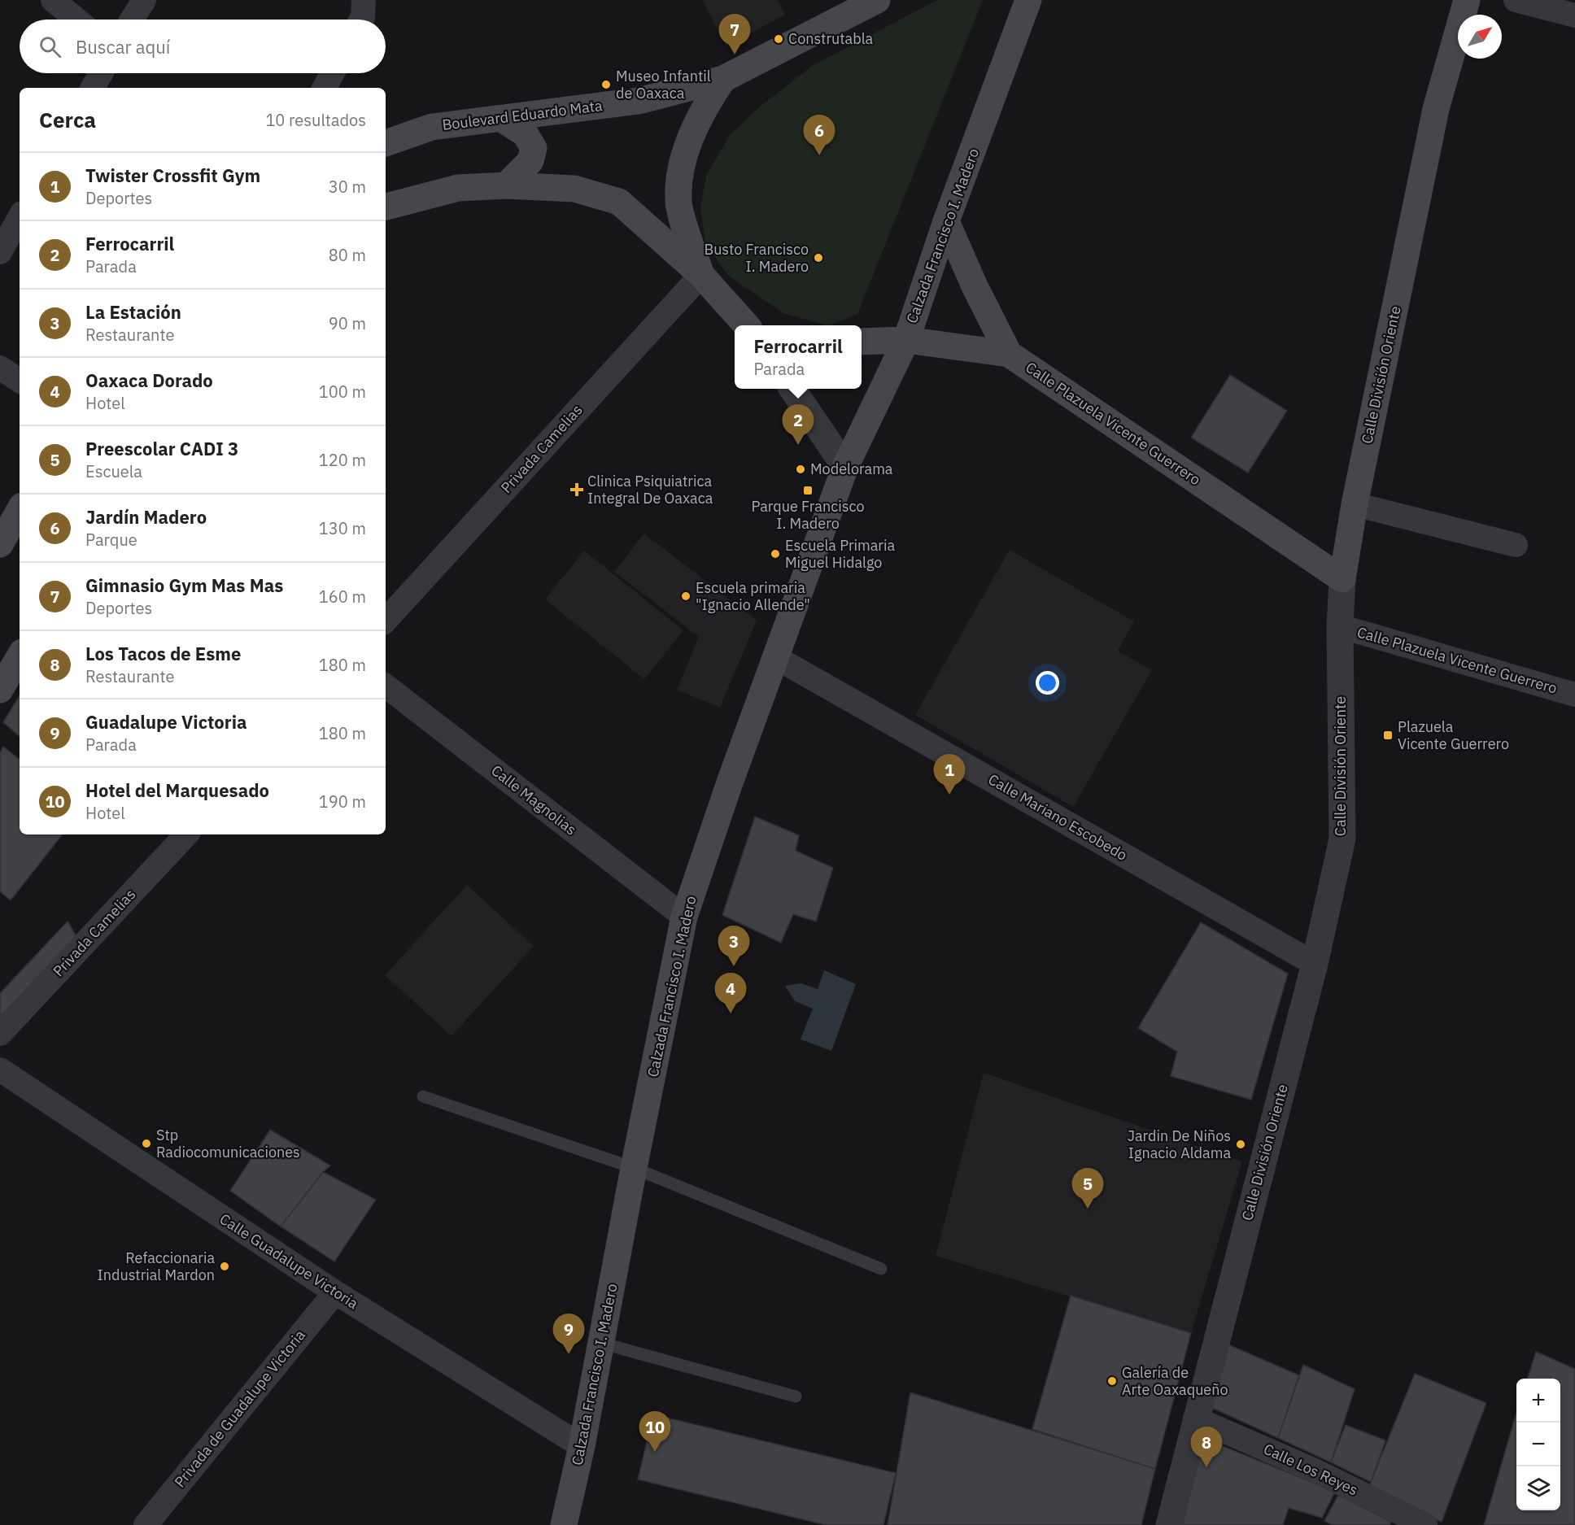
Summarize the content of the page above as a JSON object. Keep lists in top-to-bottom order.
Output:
{
  "streets": {
    "main road": [
      "Boulevard Eduardo Mata",
      "Calzada Francisco I. Madero",
      "Calle División Oriente",
      "Calle Plazuela Vicente Guerrero"
    ],
    "street": [
      "Privada Camelias",
      "Calle Magnolias",
      "Calle Mariano Escobedo",
      "Calle Guadalupe Victoria",
      "Privada de Guadalupe Victoria",
      "Calle Los Reyes"
    ]
  },
  "crossings": [
    ["Calzada Francisco I. Madero", "Calle Plazuela Vicente Guerrero"],
    ["Calzada Francisco I. Madero", "Calle Magnolias"],
    ["Calzada Francisco I. Madero", "Calle Mariano Escobedo"],
    ["Calzada Francisco I. Madero", "Calle Guadalupe Victoria"],
    ["Calle División Oriente", "Calle Plazuela Vicente Guerrero"],
    ["Calle División Oriente", "Calle Mariano Escobedo"],
    ["Calle División Oriente", "Calle Los Reyes"],
    ["Calle Guadalupe Victoria", "Privada de Guadalupe Victoria"]
  ],
  "places": {
    "other": [
      "Construtabla",
      "Museo Infantil de Oaxaca",
      "Busto Francisco I. Madero",
      "Modelorama",
      "Escuela Primaria Miguel Hidalgo",
      "Escuela primaria \"Ignacio Allende\"",
      "Stp Radiocomunicaciones",
      "Jardin De Niños Ignacio Aldama",
      "Refaccionaria Industrial Mardon",
      "Galería de Arte Oaxaqueño"
    ],
    "health": ["Clinica Psiquiatrica Integral De Oaxaca"],
    "transit": ["Parque Francisco I. Madero", "Plazuela Vicente Guerrero"]
  },
  "north": "top right",
  "page": {
    "pins": [
      "7",
      "6",
      "2",
      "1",
      "3",
      "4",
      "5",
      "9",
      "10",
      "8"
    ],
    "search": "Buscar aquí",
    "heading": ["Cerca", "10 resultados"],
    "list": [
      {
        "mark": "1",
        "name": "Twister Crossfit Gym",
        "note": "Deportes",
        "value": "30 m"
      },
      {
        "mark": "2",
        "name": "Ferrocarril",
        "note": "Parada",
        "value": "80 m"
      },
      {
        "mark": "3",
        "name": "La Estación",
        "note": "Restaurante",
        "value": "90 m"
      },
      {
        "mark": "4",
        "name": "Oaxaca Dorado",
        "note": "Hotel",
        "value": "100 m"
      },
      {
        "mark": "5",
        "name": "Preescolar CADI 3",
        "note": "Escuela",
        "value": "120 m"
      },
      {
        "mark": "6",
        "name": "Jardín Madero",
        "note": "Parque",
        "value": "130 m"
      },
      {
        "mark": "7",
        "name": "Gimnasio Gym Mas Mas",
        "note": "Deportes",
        "value": "160 m"
      },
      {
        "mark": "8",
        "name": "Los Tacos de Esme",
        "note": "Restaurante",
        "value": "180 m"
      },
      {
        "mark": "9",
        "name": "Guadalupe Victoria",
        "note": "Parada",
        "value": "180 m"
      },
      {
        "mark": "10",
        "name": "Hotel del Marquesado",
        "note": "Hotel",
        "value": "190 m"
      }
    ],
    "popup": ["Ferrocarril", "Parada"],
    "map_buttons": ["+", "−"]
  }
}
